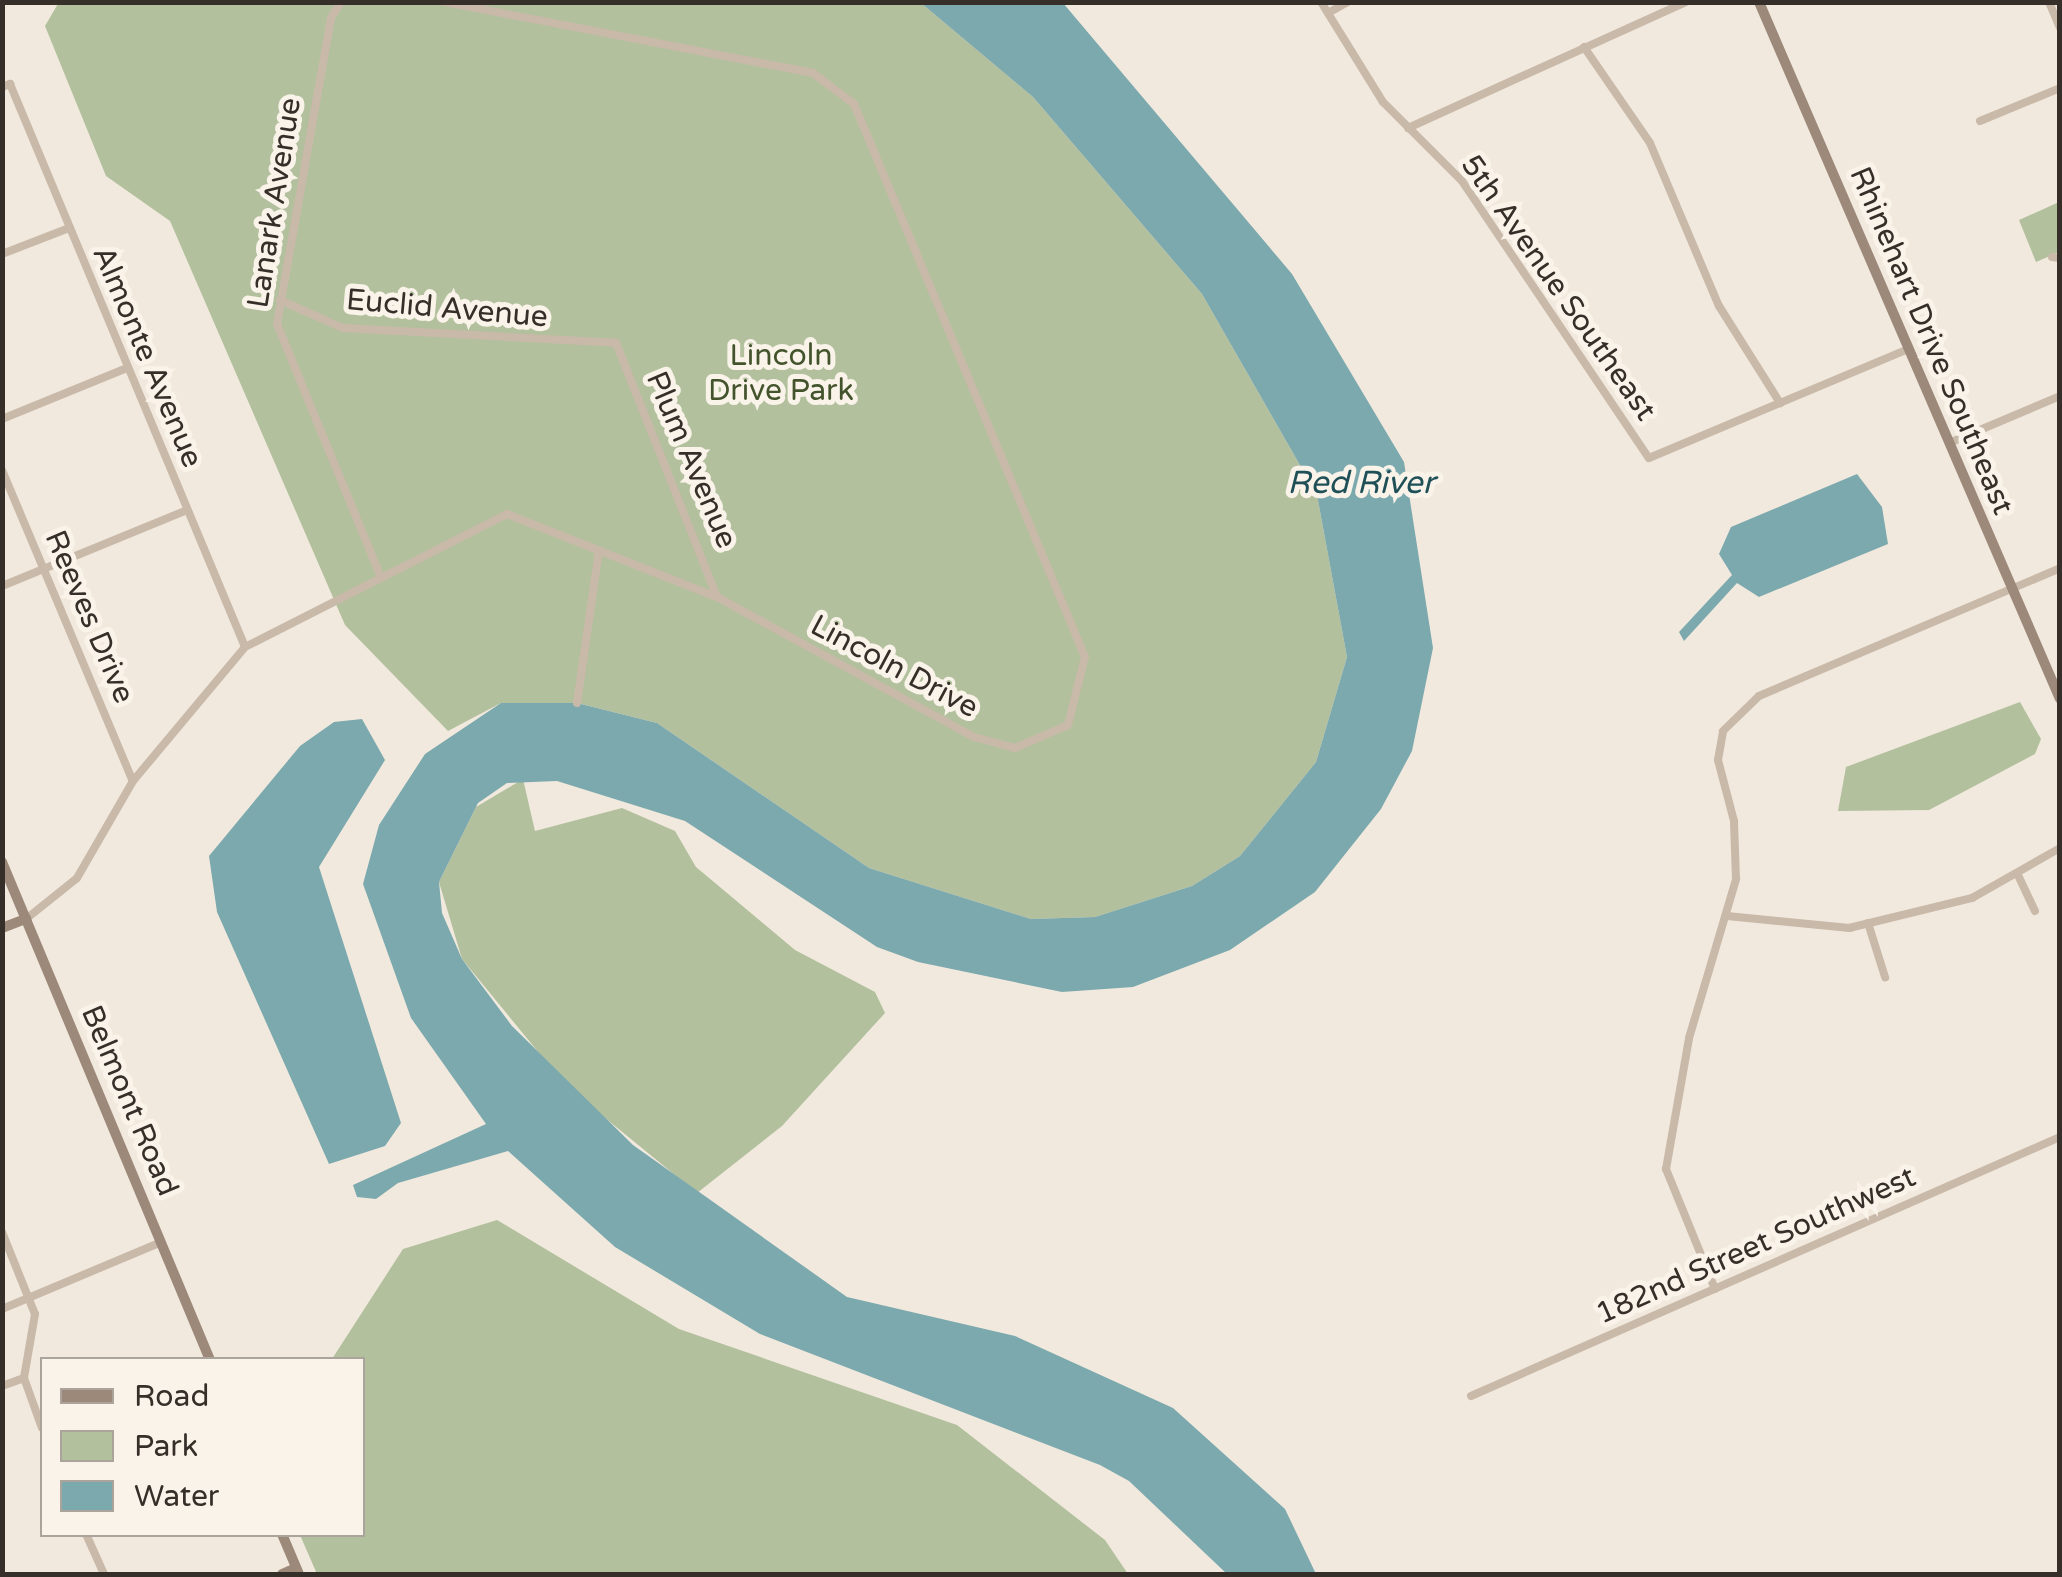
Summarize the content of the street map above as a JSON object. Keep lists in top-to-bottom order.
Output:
{
  "streets": {
    "street": [
      "Lanark Avenue",
      "5th Avenue Southeast",
      "Euclid Avenue",
      "Rhinehart Drive Southeast",
      "Almonte Avenue",
      "Plum Avenue",
      "Reeves Drive",
      "Lincoln Drive",
      "Belmont Road",
      "182nd Street Southwest"
    ]
  },
  "crossings": [
    ["Lanark Avenue", "Euclid Avenue"],
    ["Lanark Avenue", "Lincoln Drive"],
    ["Euclid Avenue", "Plum Avenue"],
    ["Almonte Avenue", "Lincoln Drive"],
    ["Plum Avenue", "Lincoln Drive"],
    ["Reeves Drive", "Lincoln Drive"],
    ["Lincoln Drive", "Belmont Road"]
  ],
  "water": ["Red River"],
  "parks": ["Lincoln Drive Park"],
  "legend": ["Road", "Park", "Water"]
}
